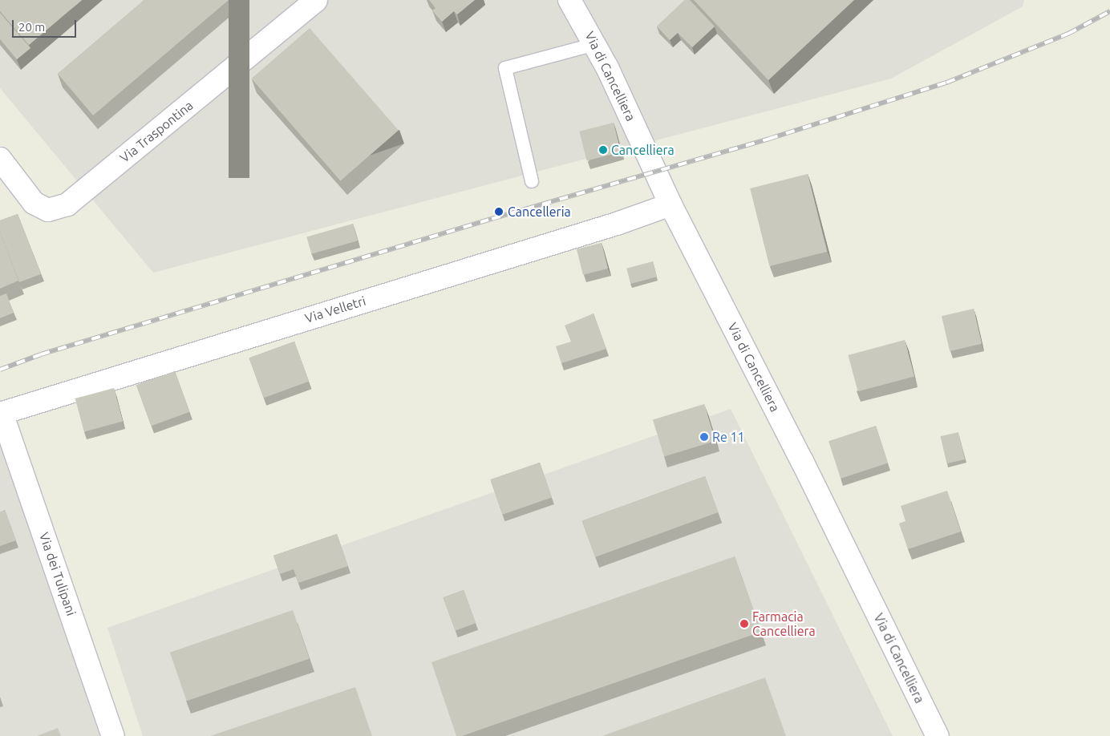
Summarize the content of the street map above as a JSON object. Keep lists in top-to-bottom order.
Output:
{
  "streets": {
    "street": [
      "Via di Cancelliera",
      "Via Traspontina",
      "Via Velletri",
      "Via dei Tulipani"
    ]
  },
  "crossings": [
    ["Via di Cancelliera", "Via Velletri"],
    ["Via Velletri", "Via dei Tulipani"]
  ],
  "places": [
    "Cancelliera",
    "Cancelleria",
    "Re 11",
    "Farmacia Cancelliera"
  ],
  "scale_bar": "20 m"
}
